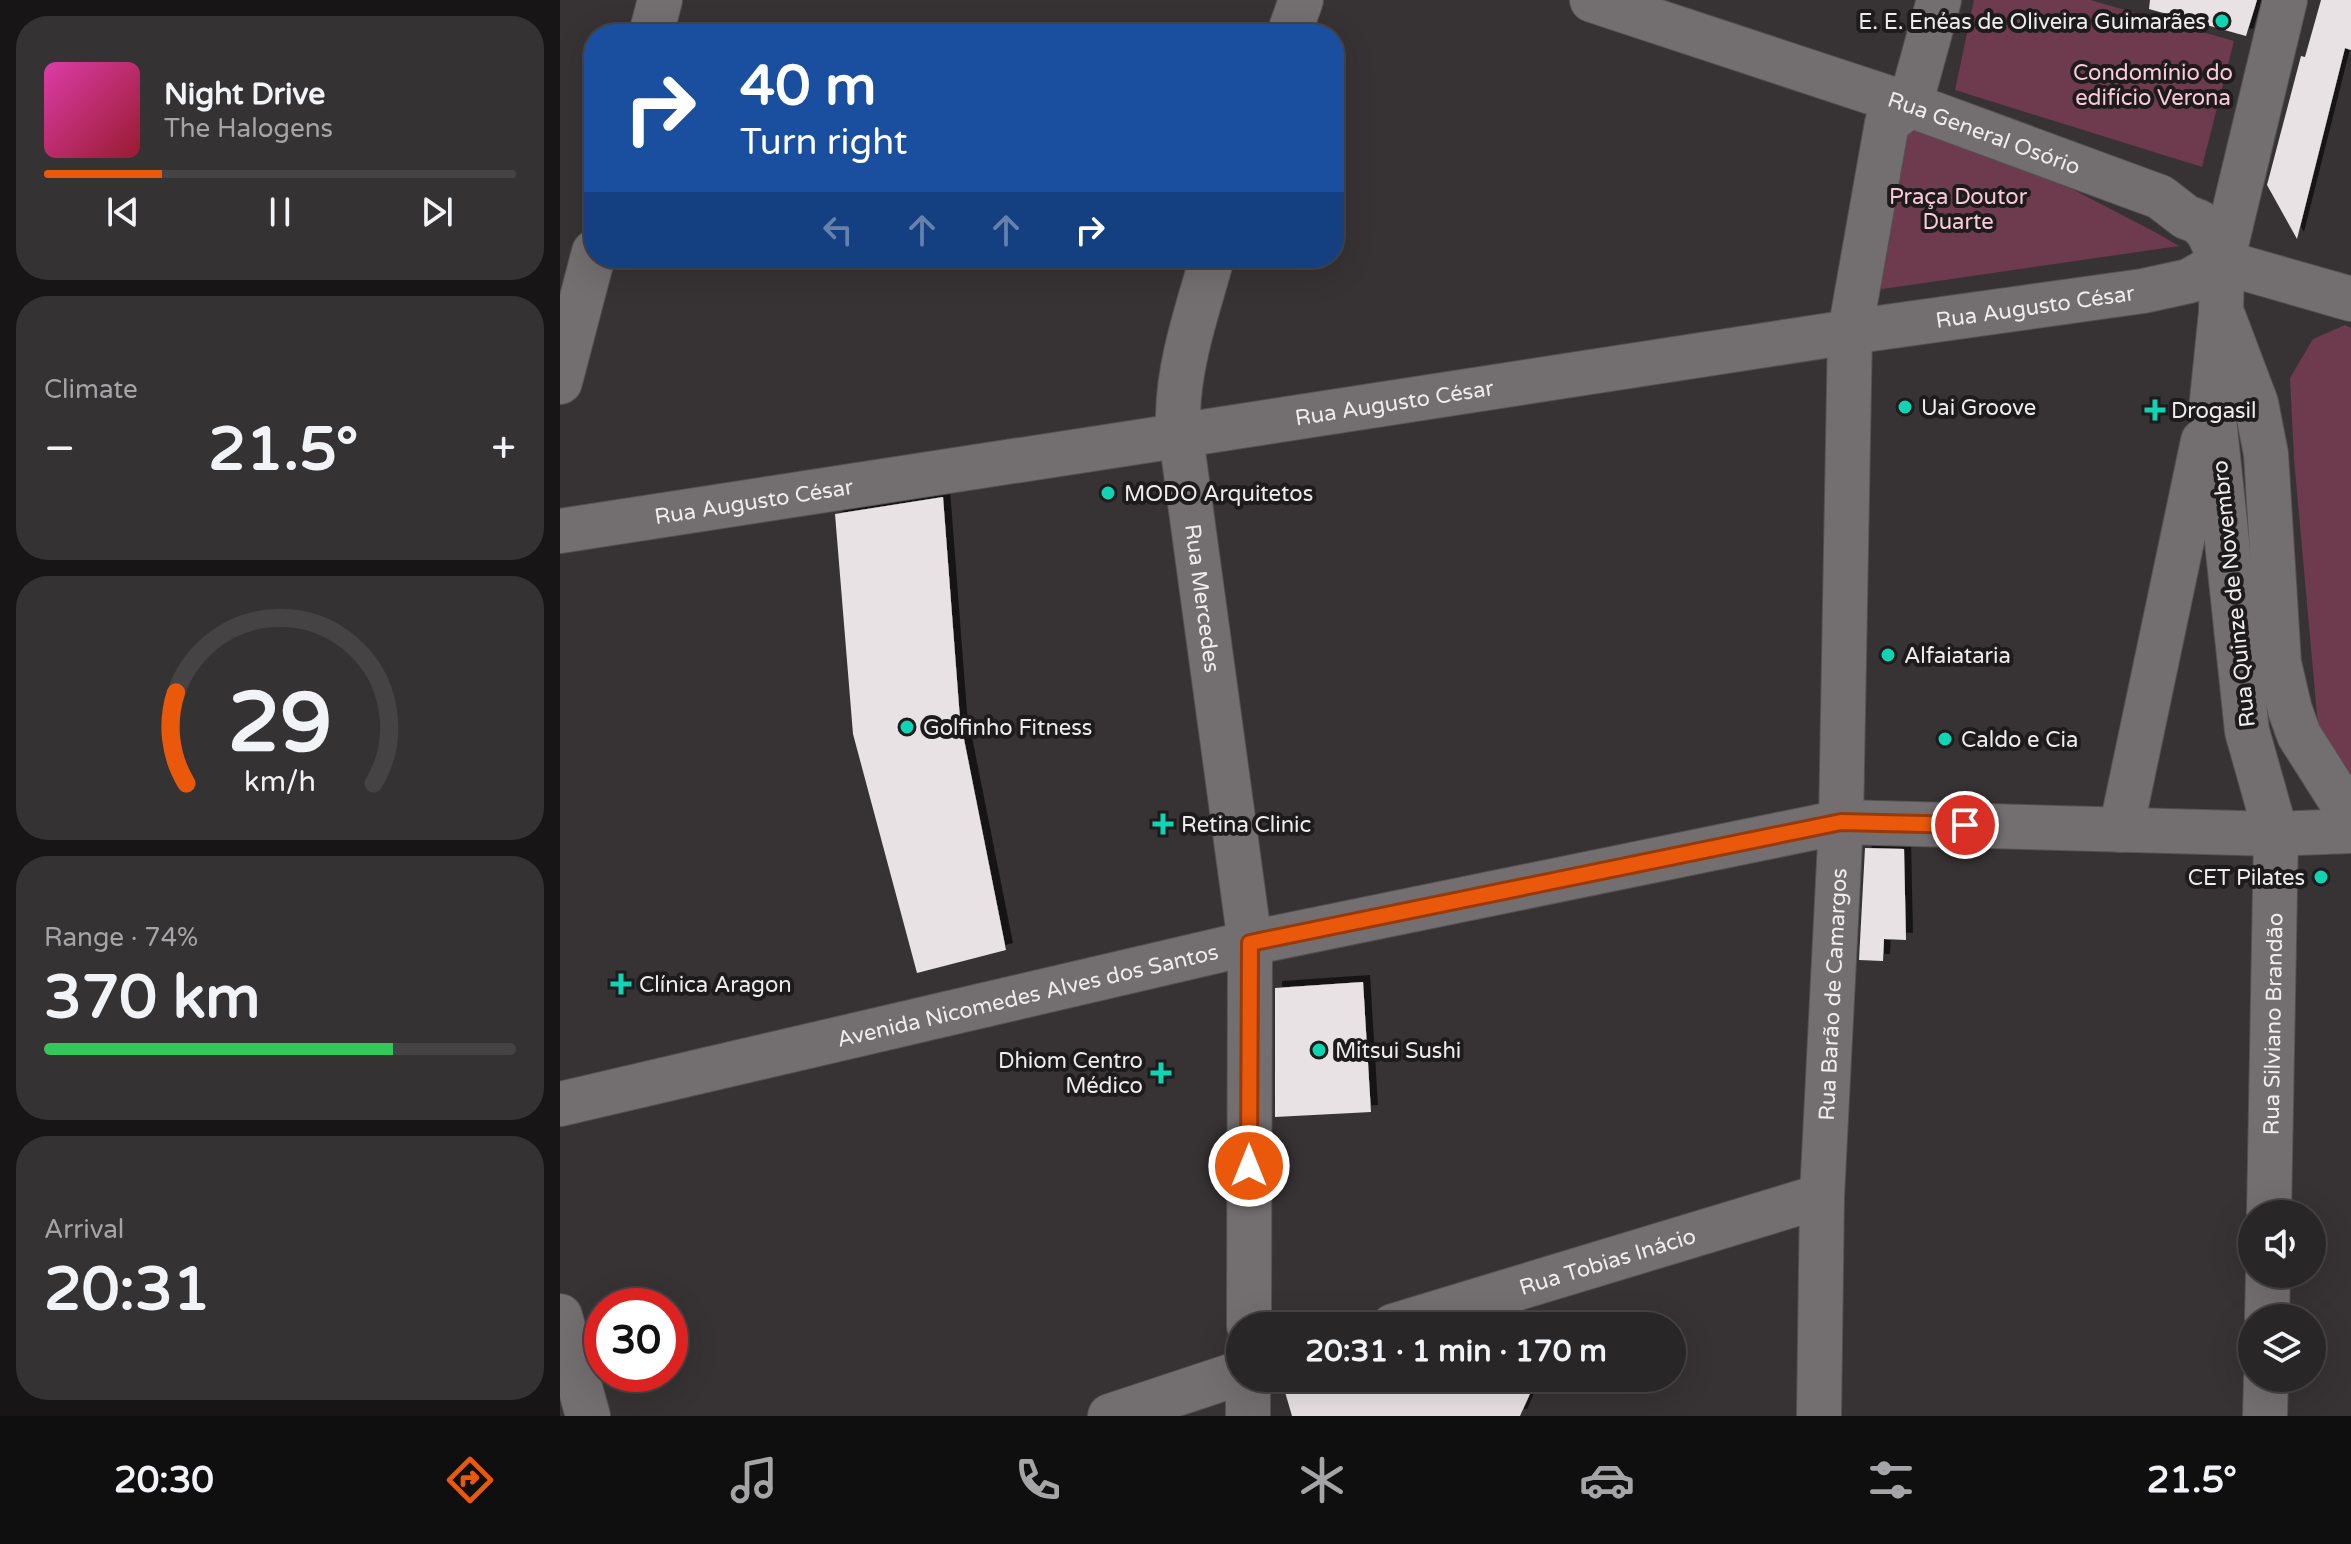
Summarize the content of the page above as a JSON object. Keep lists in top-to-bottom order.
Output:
{
  "streets": {
    "street": [
      "Rua General Osório",
      "Rua Augusto César",
      "Rua Quinze de Novembro",
      "Rua Mercedes",
      "Rua Barão de Camargos",
      "Avenida Nicomedes Alves dos Santos",
      "Rua Silviano Brandão",
      "Rua Tobias Inácio"
    ]
  },
  "crossings": [
    ["Rua General Osório", "Rua Augusto César"],
    ["Rua General Osório", "Rua Quinze de Novembro"],
    ["Rua Augusto César", "Rua Quinze de Novembro"],
    ["Rua Augusto César", "Rua Mercedes"],
    ["Rua Augusto César", "Rua Barão de Camargos"],
    ["Rua Quinze de Novembro", "Avenida Nicomedes Alves dos Santos"],
    ["Rua Quinze de Novembro", "Rua Silviano Brandão"],
    ["Rua Mercedes", "Avenida Nicomedes Alves dos Santos"],
    ["Rua Barão de Camargos", "Avenida Nicomedes Alves dos Santos"],
    ["Rua Barão de Camargos", "Rua Tobias Inácio"],
    ["Avenida Nicomedes Alves dos Santos", "Rua Silviano Brandão"]
  ],
  "parks": ["Condomínio do edifício Verona", "Praça Doutor Duarte"],
  "places": {
    "other": [
      "E. E. Enéas de Oliveira Guimarães",
      "Uai Groove",
      "MODO Arquitetos",
      "Alfaiataria",
      "Golfinho Fitness",
      "Caldo e Cia",
      "CET Pilates",
      "Mitsui Sushi"
    ],
    "health": [
      "Drogasil",
      "Retina Clinic",
      "Clínica Aragon",
      "Dhiom Centro Médico"
    ]
  },
  "page": {
    "turn": ["40 m", "Turn right"],
    "song": ["Night Drive", "The Halogens"],
    "tile": [
      "Climate",
      ["Range · 74%", "370 km"],
      ["Arrival", "20:31"]
    ],
    "heat": ["−", "21.5°", "+"],
    "limit": "30",
    "trip": "20:31 · 1 min · 170 m",
    "tabs": ["20:30", "21.5°"],
    "gauge": ["29", "km/h"]
  }
}
